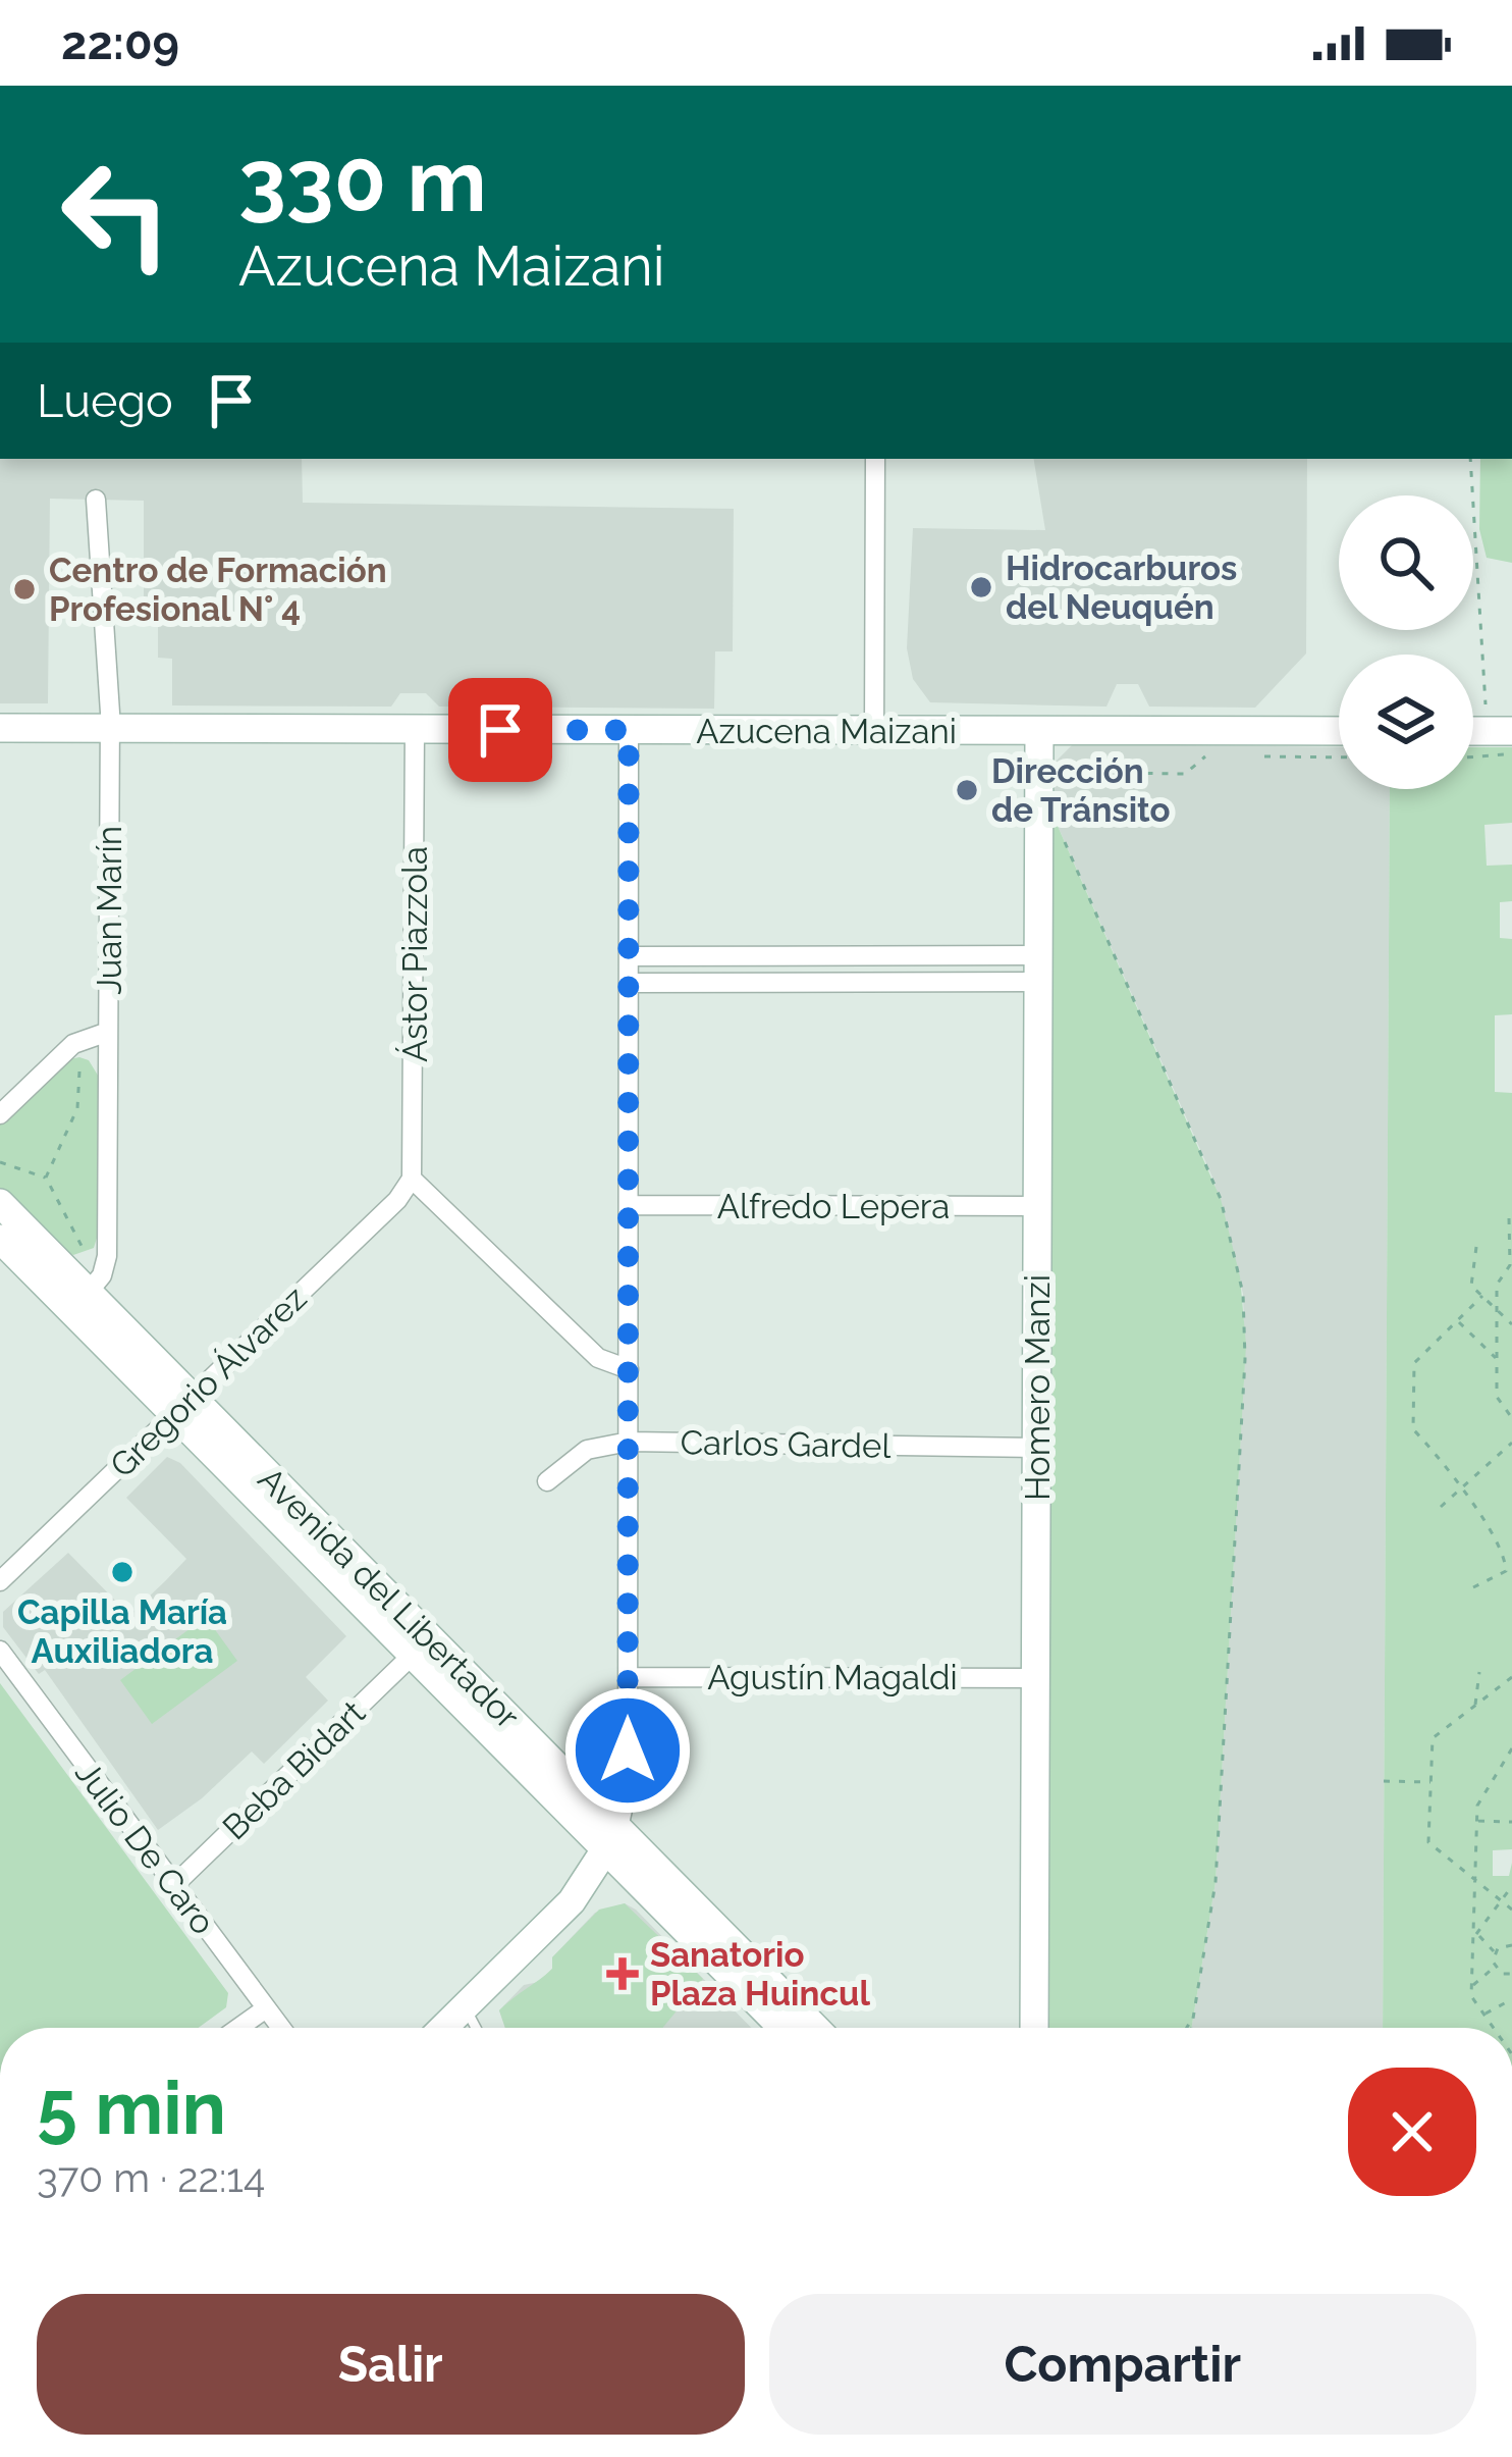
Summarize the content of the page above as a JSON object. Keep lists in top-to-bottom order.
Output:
{
  "streets": {
    "main road": ["Azucena Maizani", "Homero Manzi", "Avenida del Libertador"],
    "street": [
      "Juan Marín",
      "Ástor Piazzola",
      "Alfredo Lepera",
      "Gregorio Álvarez",
      "Carlos Gardel",
      "Agustín Magaldi",
      "Beba Bidart",
      "Julio De Caro"
    ]
  },
  "crossings": [
    ["Azucena Maizani", "Juan Marín"],
    ["Azucena Maizani", "Ástor Piazzola"],
    ["Azucena Maizani", "Homero Manzi"],
    ["Juan Marín", "Avenida del Libertador"],
    ["Ástor Piazzola", "Gregorio Álvarez"],
    ["Alfredo Lepera", "Homero Manzi"],
    ["Gregorio Álvarez", "Avenida del Libertador"],
    ["Homero Manzi", "Carlos Gardel"],
    ["Homero Manzi", "Agustín Magaldi"],
    ["Avenida del Libertador", "Beba Bidart"],
    ["Beba Bidart", "Julio De Caro"]
  ],
  "places": {
    "other": [
      "Hidrocarburos del Neuquén",
      "Centro de Formación Profesional N° 4",
      "Dirección de Tránsito",
      "Capilla María Auxiliadora"
    ],
    "health": ["Sanatorio Plaza Huincul"]
  },
  "page": {
    "status": "22:09",
    "turn": ["330 m", "Azucena Maizani"],
    "then": "Luego",
    "heading": ["5 min", "370 m · 22:14"],
    "buttons": ["Salir", "Compartir"]
  }
}
